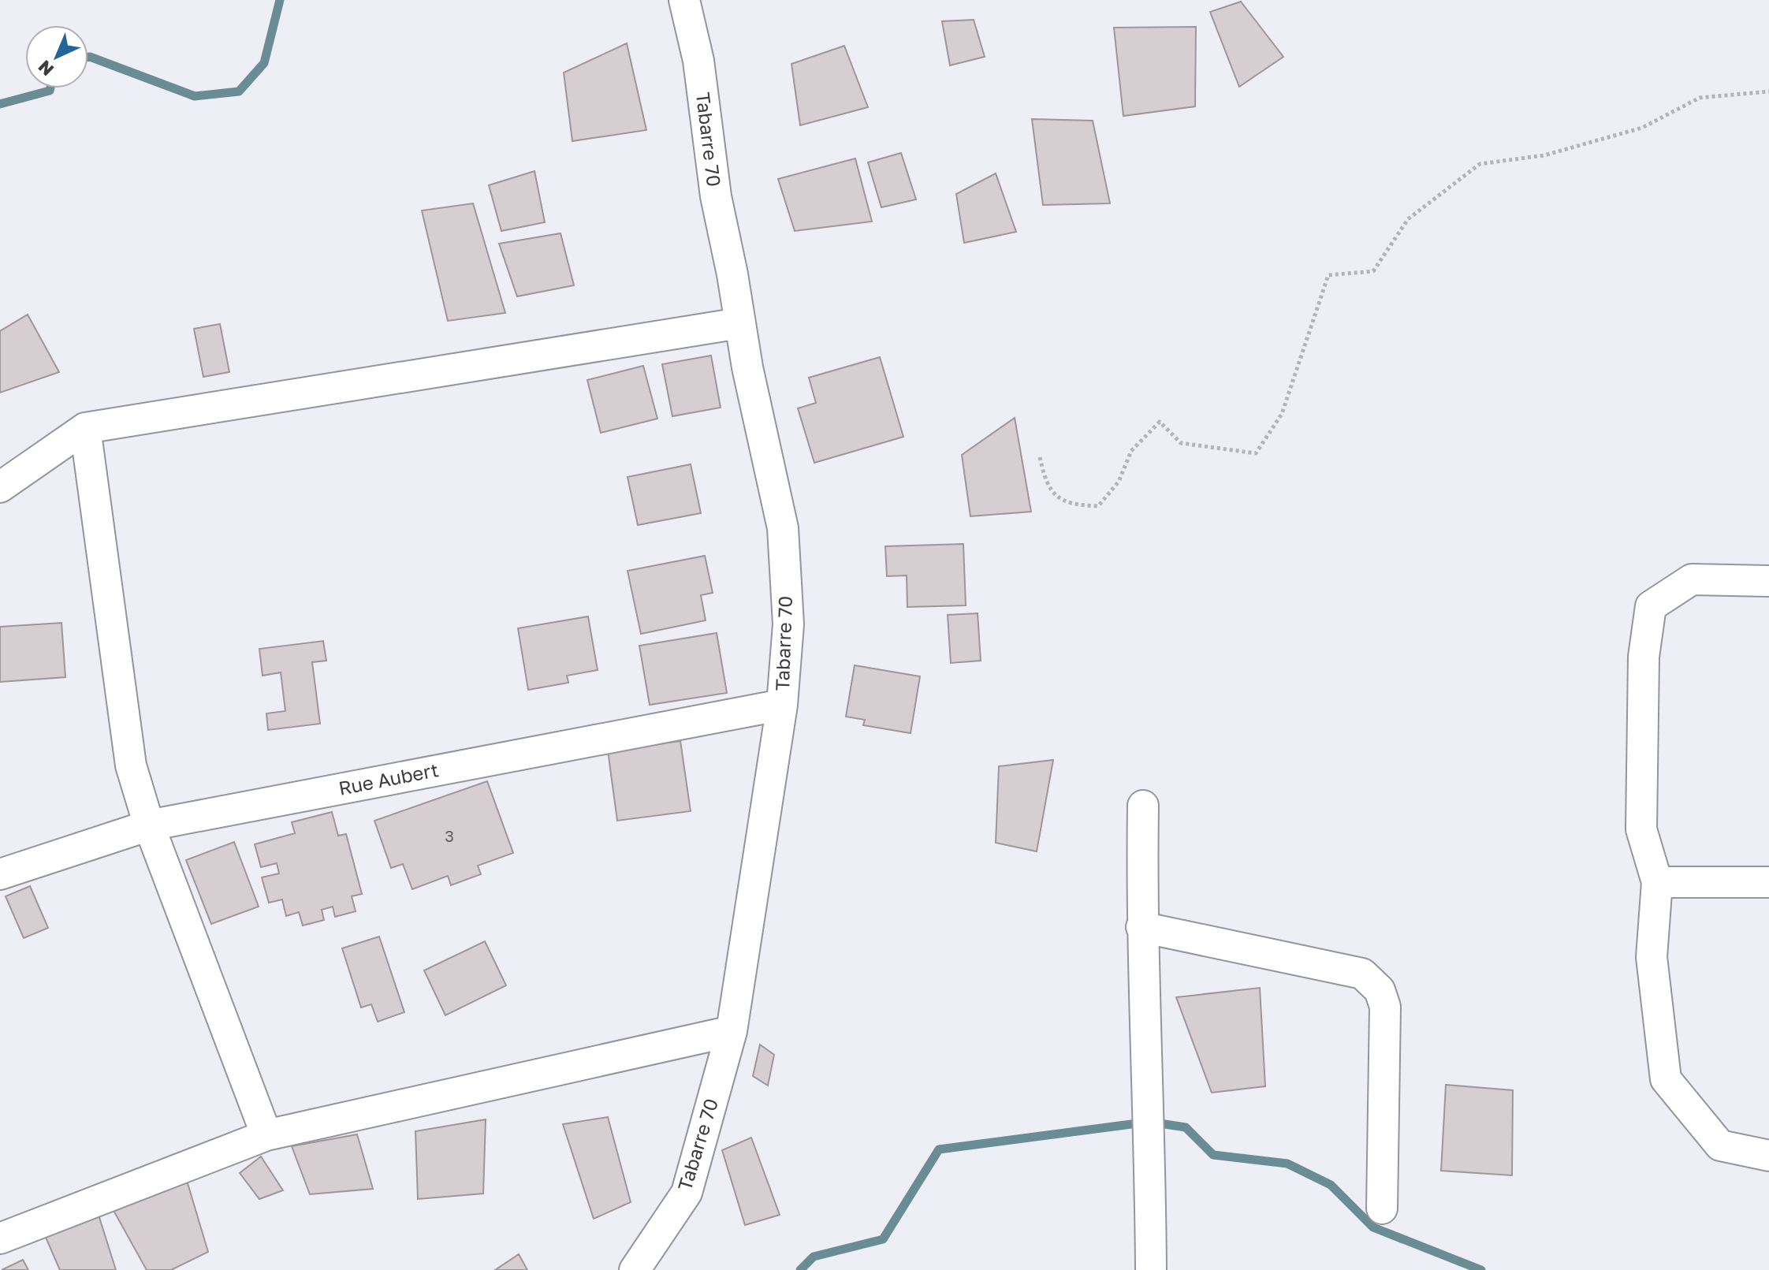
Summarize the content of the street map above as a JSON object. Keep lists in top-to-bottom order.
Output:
{
  "streets": {
    "street": ["Tabarre 70", "Rue Aubert"]
  },
  "crossings": [
    ["Tabarre 70", "Rue Aubert"]
  ],
  "house_numbers": ["3"],
  "north": "bottom left"
}
